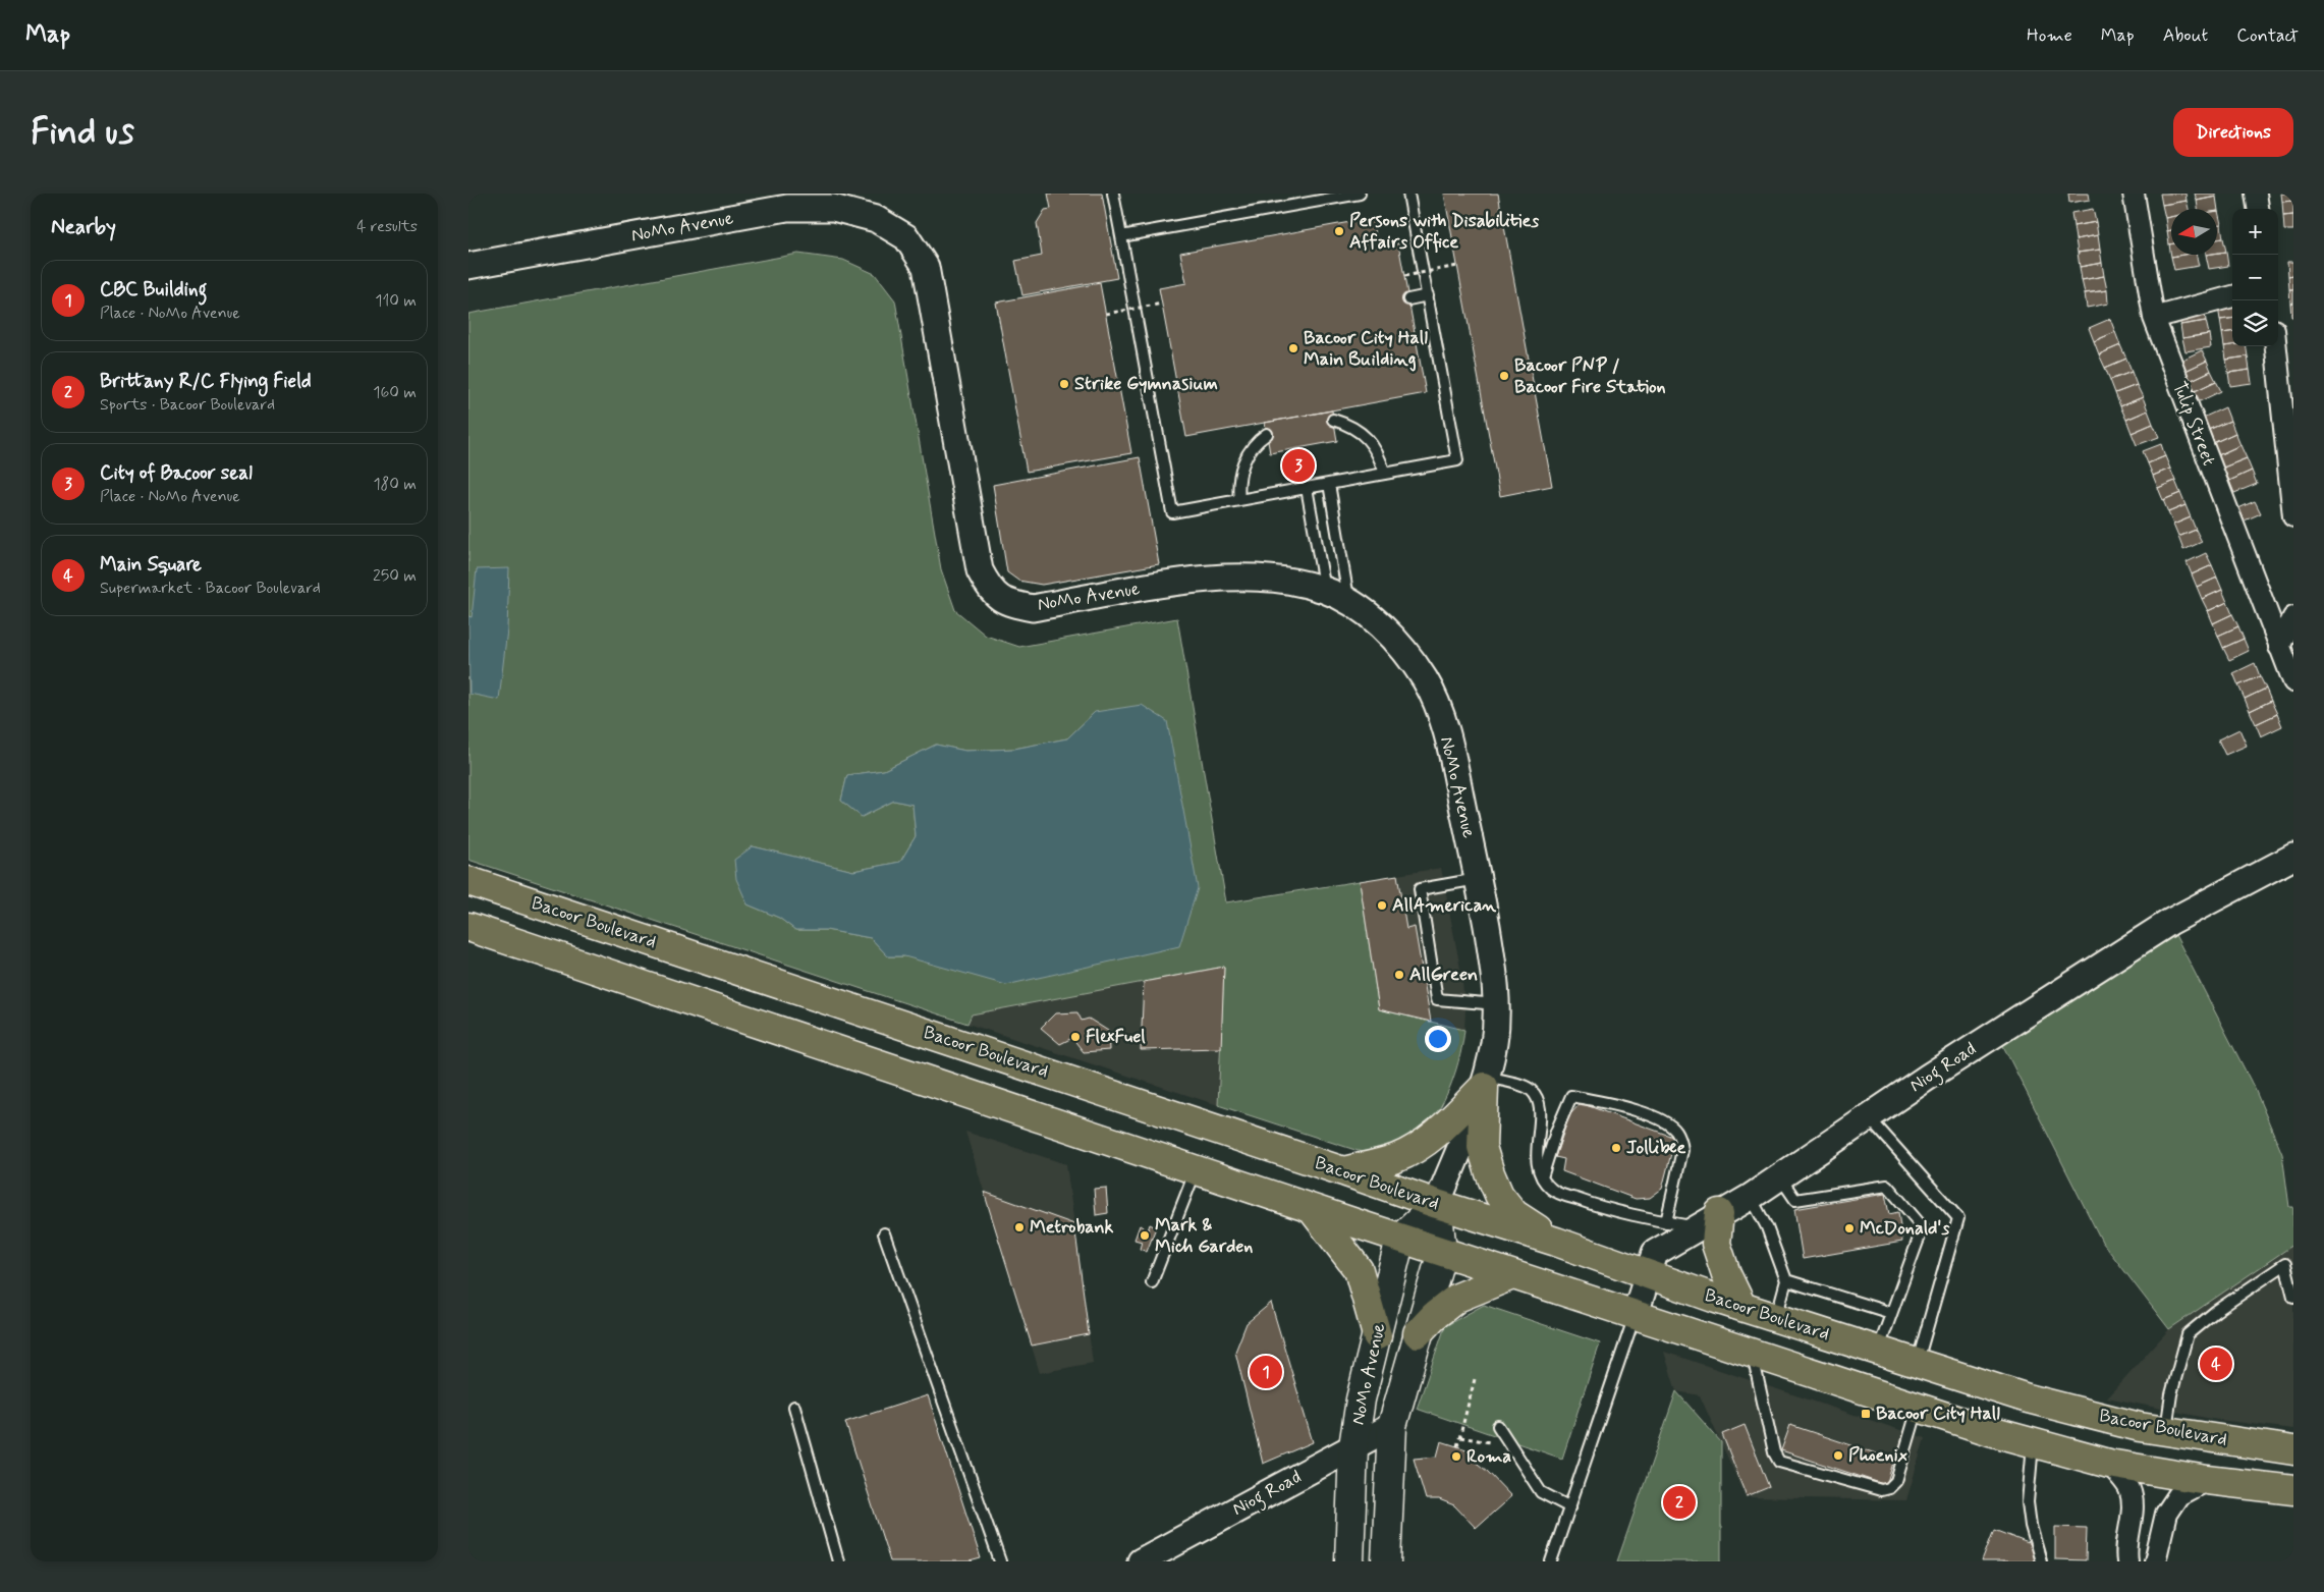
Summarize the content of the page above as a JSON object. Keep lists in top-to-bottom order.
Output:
{
  "streets": {
    "main road": ["NoMo Avenue", "Bacoor Boulevard"],
    "street": ["Tulip Street", "Niog Road"]
  },
  "crossings": [
    ["NoMo Avenue", "Bacoor Boulevard"],
    ["NoMo Avenue", "Niog Road"],
    ["Bacoor Boulevard", "Niog Road"]
  ],
  "places": {
    "other": [
      "Persons with Disabilities Affairs Office",
      "Bacoor City Hall Main Building",
      "Bacoor PNP / Bacoor Fire Station",
      "Strike Gymnasium",
      "AllAmerican",
      "AllGreen",
      "FlexFuel",
      "Jollibee",
      "Metrobank",
      "McDonald's",
      "Mark & Mich Garden",
      "Phoenix",
      "Roma"
    ],
    "transit": ["Bacoor City Hall"]
  },
  "north": "left",
  "page": {
    "header": "Map",
    "nav": [
      "Home",
      "Map",
      "About",
      "Contact"
    ],
    "buttons": "Directions",
    "title": "Find us",
    "heading": ["Nearby", "4 results"],
    "map_buttons": ["+", "−"],
    "list": [
      {
        "mark": "1",
        "name": "CBC Building",
        "note": "Place · NoMo Avenue",
        "value": "110 m"
      },
      {
        "mark": "2",
        "name": "Brittany R/C Flying Field",
        "note": "Sports · Bacoor Boulevard",
        "value": "160 m"
      },
      {
        "mark": "3",
        "name": "City of Bacoor seal",
        "note": "Place · NoMo Avenue",
        "value": "180 m"
      },
      {
        "mark": "4",
        "name": "Main Square",
        "note": "Supermarket · Bacoor Boulevard",
        "value": "250 m"
      }
    ],
    "pins": [
      "3",
      "4",
      "1",
      "2"
    ]
  }
}
